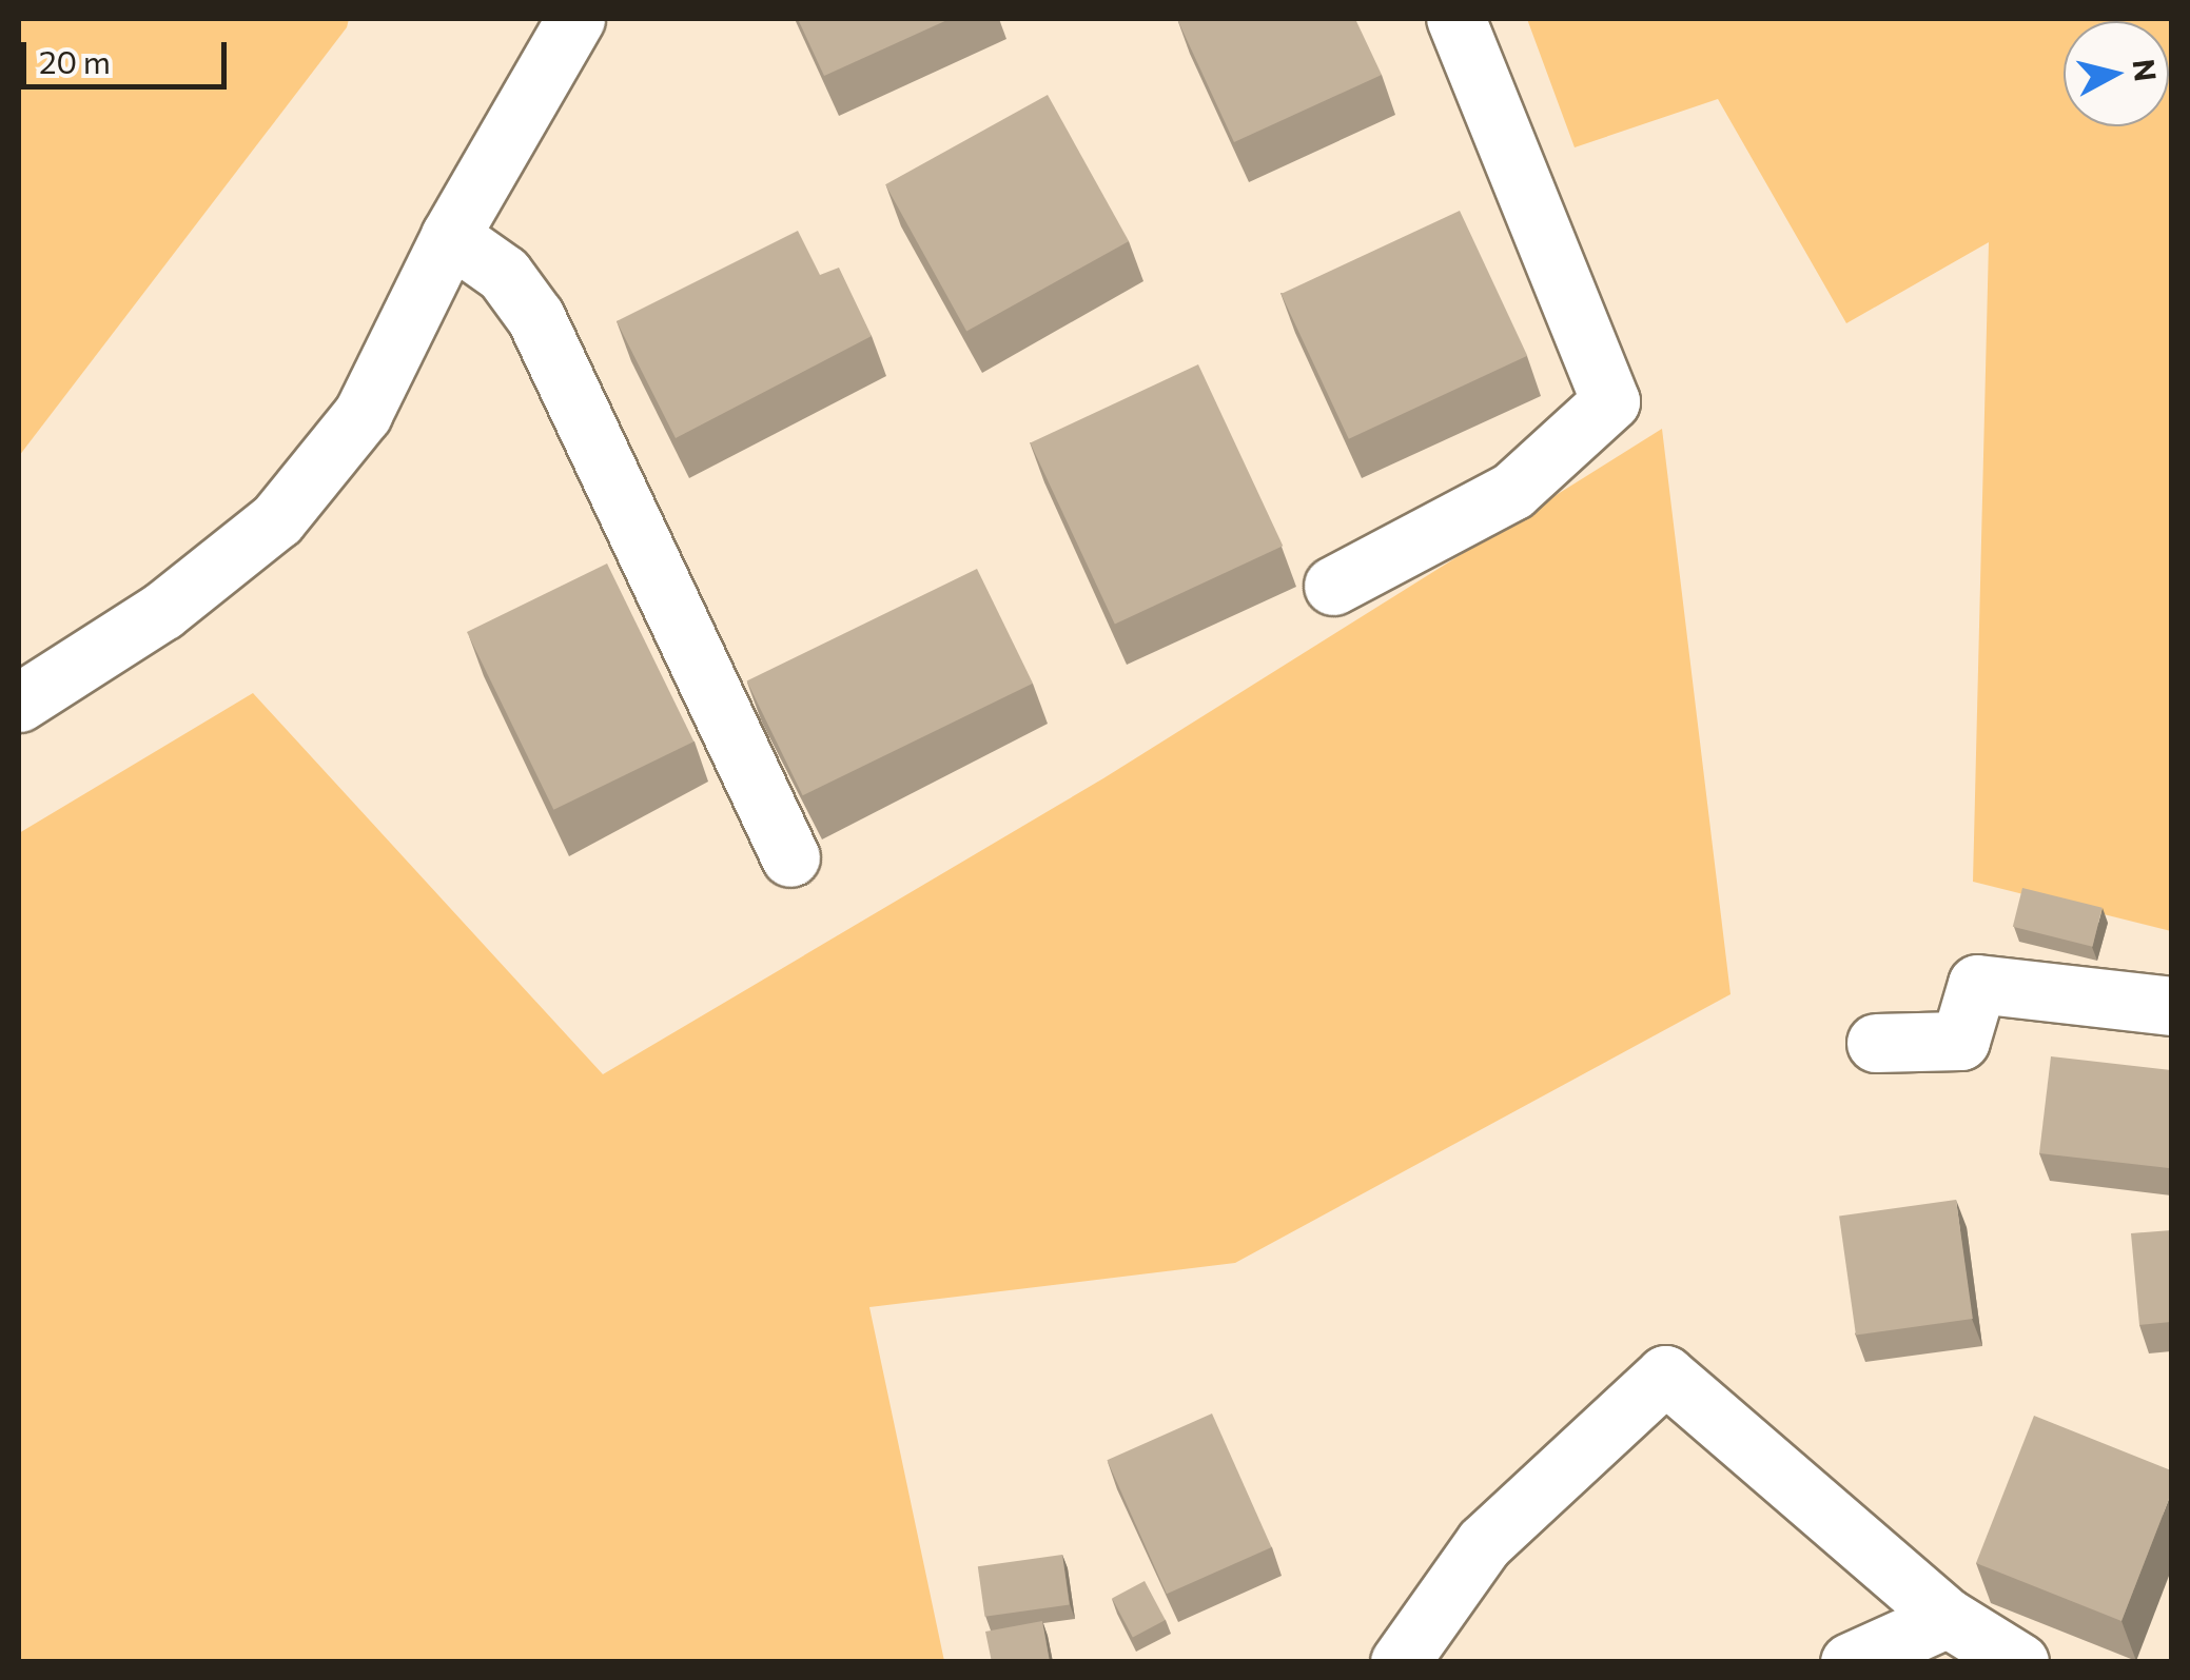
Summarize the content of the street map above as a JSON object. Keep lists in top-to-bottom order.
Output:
{
  "scale_bar": "20 m",
  "north": "right"
}
